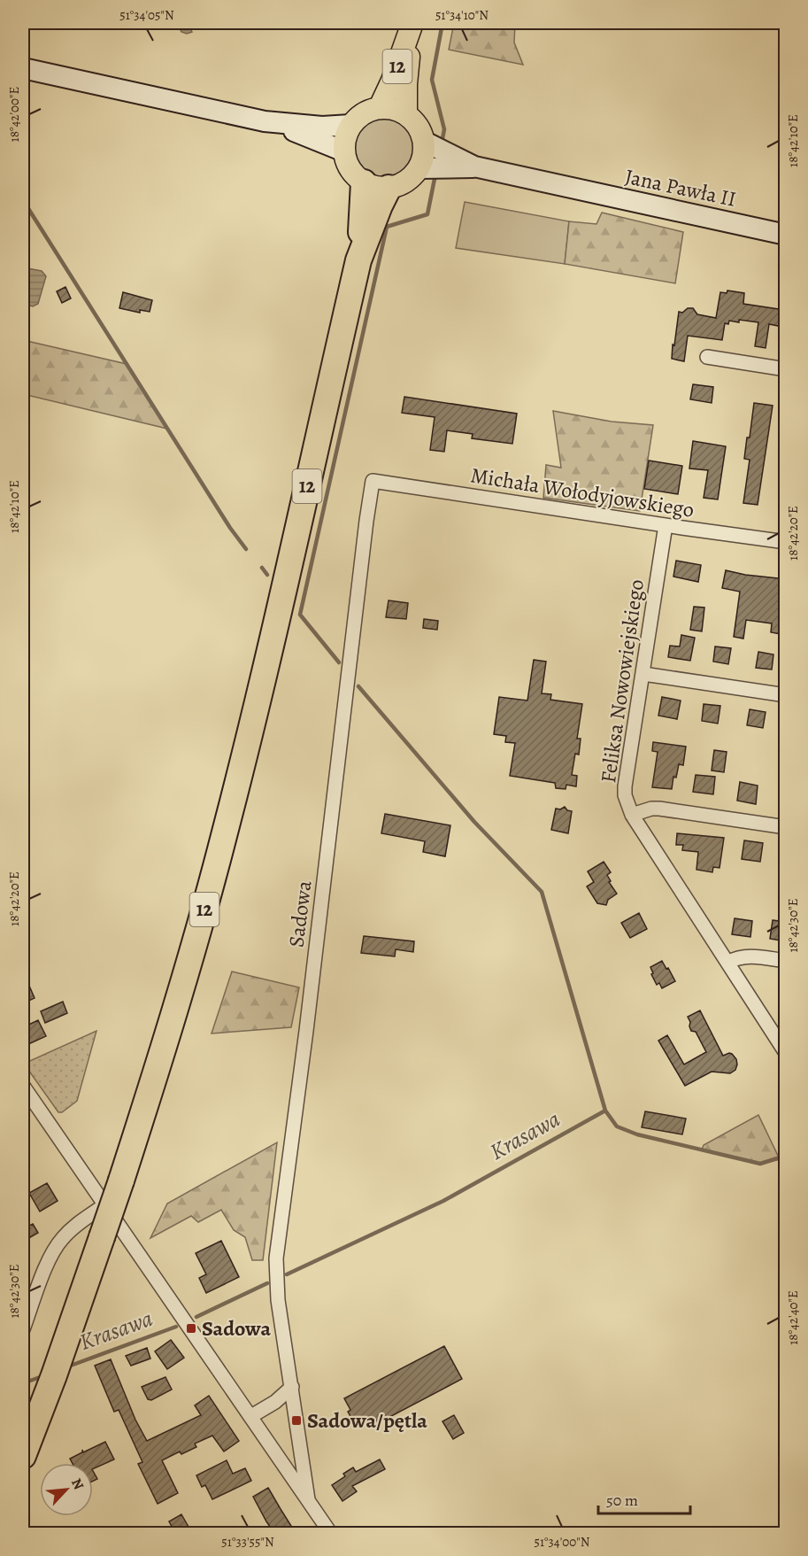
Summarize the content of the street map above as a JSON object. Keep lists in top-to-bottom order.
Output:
{
  "streets": {
    "highway": ["12"],
    "main road": ["Jana Pawła II"],
    "street": ["Michała Wołodyjowskiego", "Feliksa Nowowiejskiego", "Sadowa"]
  },
  "crossings": [
    ["12", "Jana Pawła II"],
    ["Michała Wołodyjowskiego", "Feliksa Nowowiejskiego"],
    ["Michała Wołodyjowskiego", "Sadowa"]
  ],
  "water": ["Krasawa"],
  "places": {
    "transit": ["Sadowa", "Sadowa/pętla"]
  },
  "scale_bar": "50 m",
  "north": "top right",
  "coordinates": [
    "51°34'05\"N",
    "51°34'10\"N",
    "18°42'00\"E",
    "18°42'10\"E",
    "18°42'20\"E",
    "18°42'30\"E",
    "18°42'40\"E",
    "51°33'55\"N",
    "51°34'00\"N"
  ]
}
